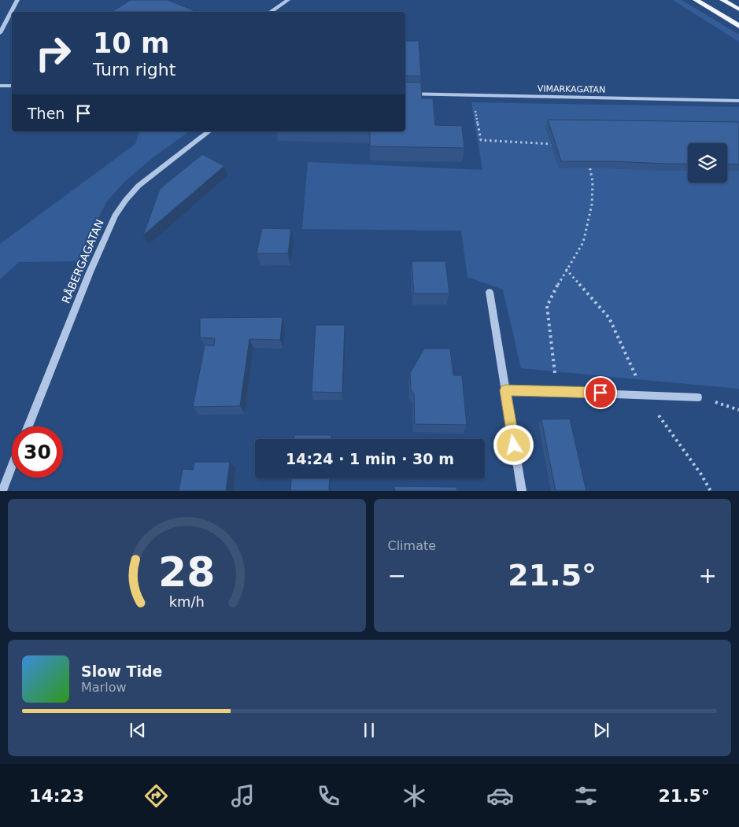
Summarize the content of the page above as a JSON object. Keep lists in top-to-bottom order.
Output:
{
  "streets": {
    "street": ["VIMARKAGATAN", "RÅBERGAGATAN"]
  },
  "page": {
    "turn": ["10 m", "Turn right"],
    "then": "Then",
    "limit": "30",
    "trip": "14:24 · 1 min · 30 m",
    "tile": "Climate",
    "heat": ["−", "21.5°", "+"],
    "song": ["Slow Tide", "Marlow"],
    "tabs": ["14:23", "21.5°"],
    "gauge": ["28", "km/h"]
  }
}
